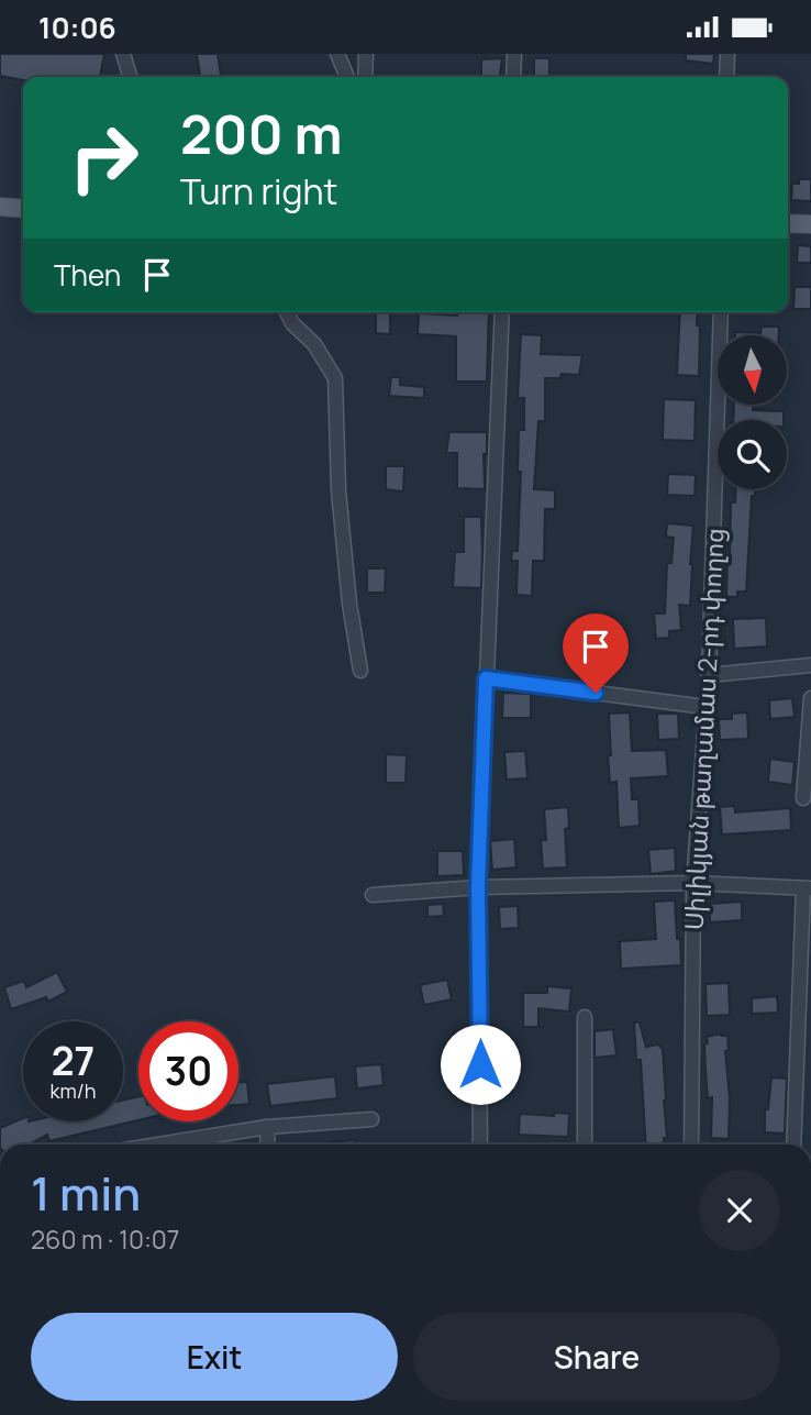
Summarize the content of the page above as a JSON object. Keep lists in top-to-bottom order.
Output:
{
  "streets": {
    "street": ["Սիլիկյան թաղամաս 2-րդ փողոց"]
  },
  "north": "bottom",
  "page": {
    "status": "10:06",
    "turn": ["200 m", "Turn right"],
    "then": "Then",
    "speed": "27 km/h",
    "limit": "30",
    "heading": ["1 min", "260 m · 10:07"],
    "buttons": ["Exit", "Share"]
  }
}
